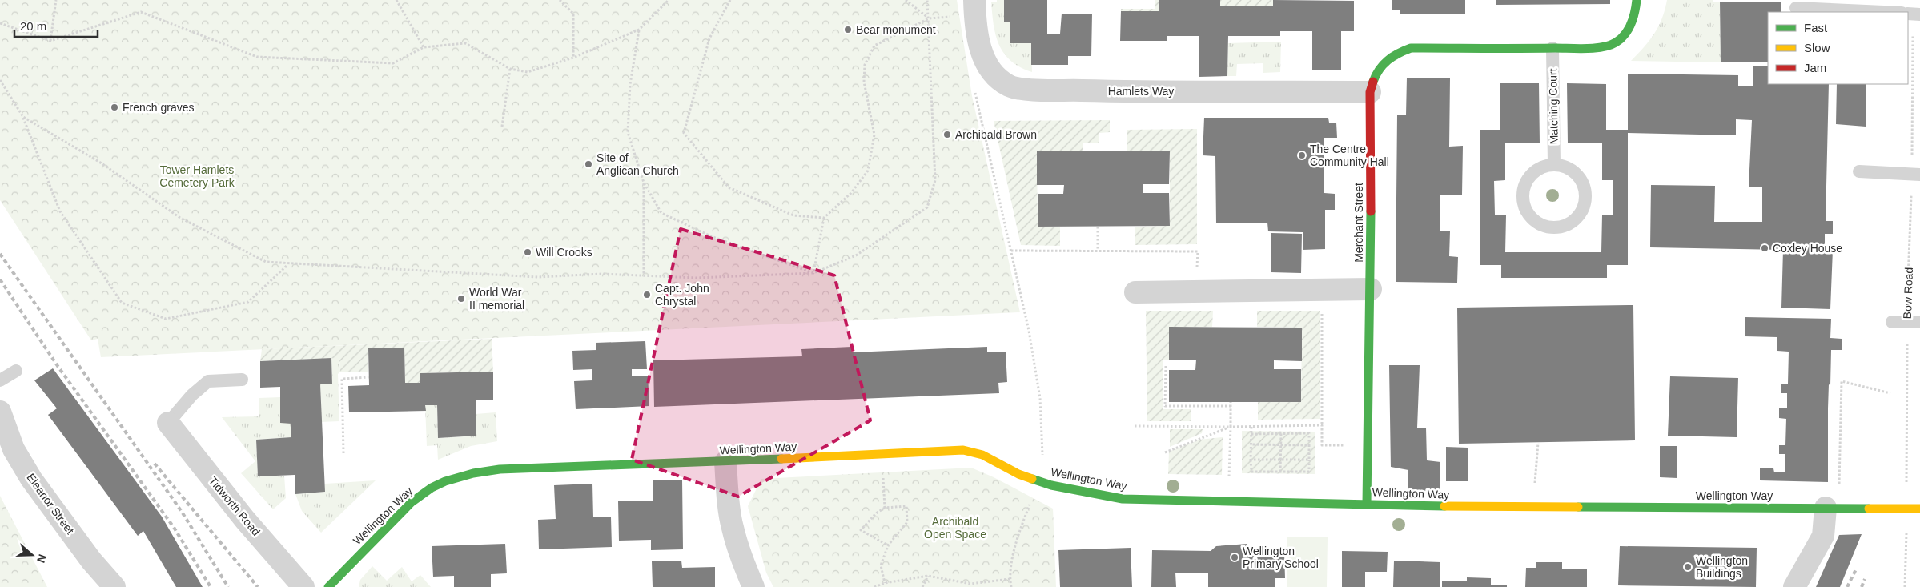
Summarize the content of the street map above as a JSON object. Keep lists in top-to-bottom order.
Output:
{
  "streets": {
    "street": [
      "Hamlets Way",
      "Merchant Street",
      "Wellington Way",
      "Eleanor Street",
      "Tidworth Road"
    ],
    "lane": ["Matching Court"],
    "path": ["Bow Road"]
  },
  "crossings": [
    ["Hamlets Way", "Merchant Street"],
    ["Matching Court", "Merchant Street"],
    ["Merchant Street", "Wellington Way"],
    ["Bow Road", "Wellington Way"]
  ],
  "parks": ["Tower Hamlets Cemetery Park", "Archibald Open Space"],
  "places": [
    "Bear monument",
    "French graves",
    "Archibald Brown",
    "The Centre Community Hall",
    "Site of Anglican Church",
    "Coxley House",
    "Will Crooks",
    "Capt. John Chrystal",
    "World War II memorial",
    "Wellington Primary School",
    "Wellington Buildings"
  ],
  "legend": ["Fast", "Slow", "Jam"],
  "scale_bar": "20 m",
  "north": "right"
}
